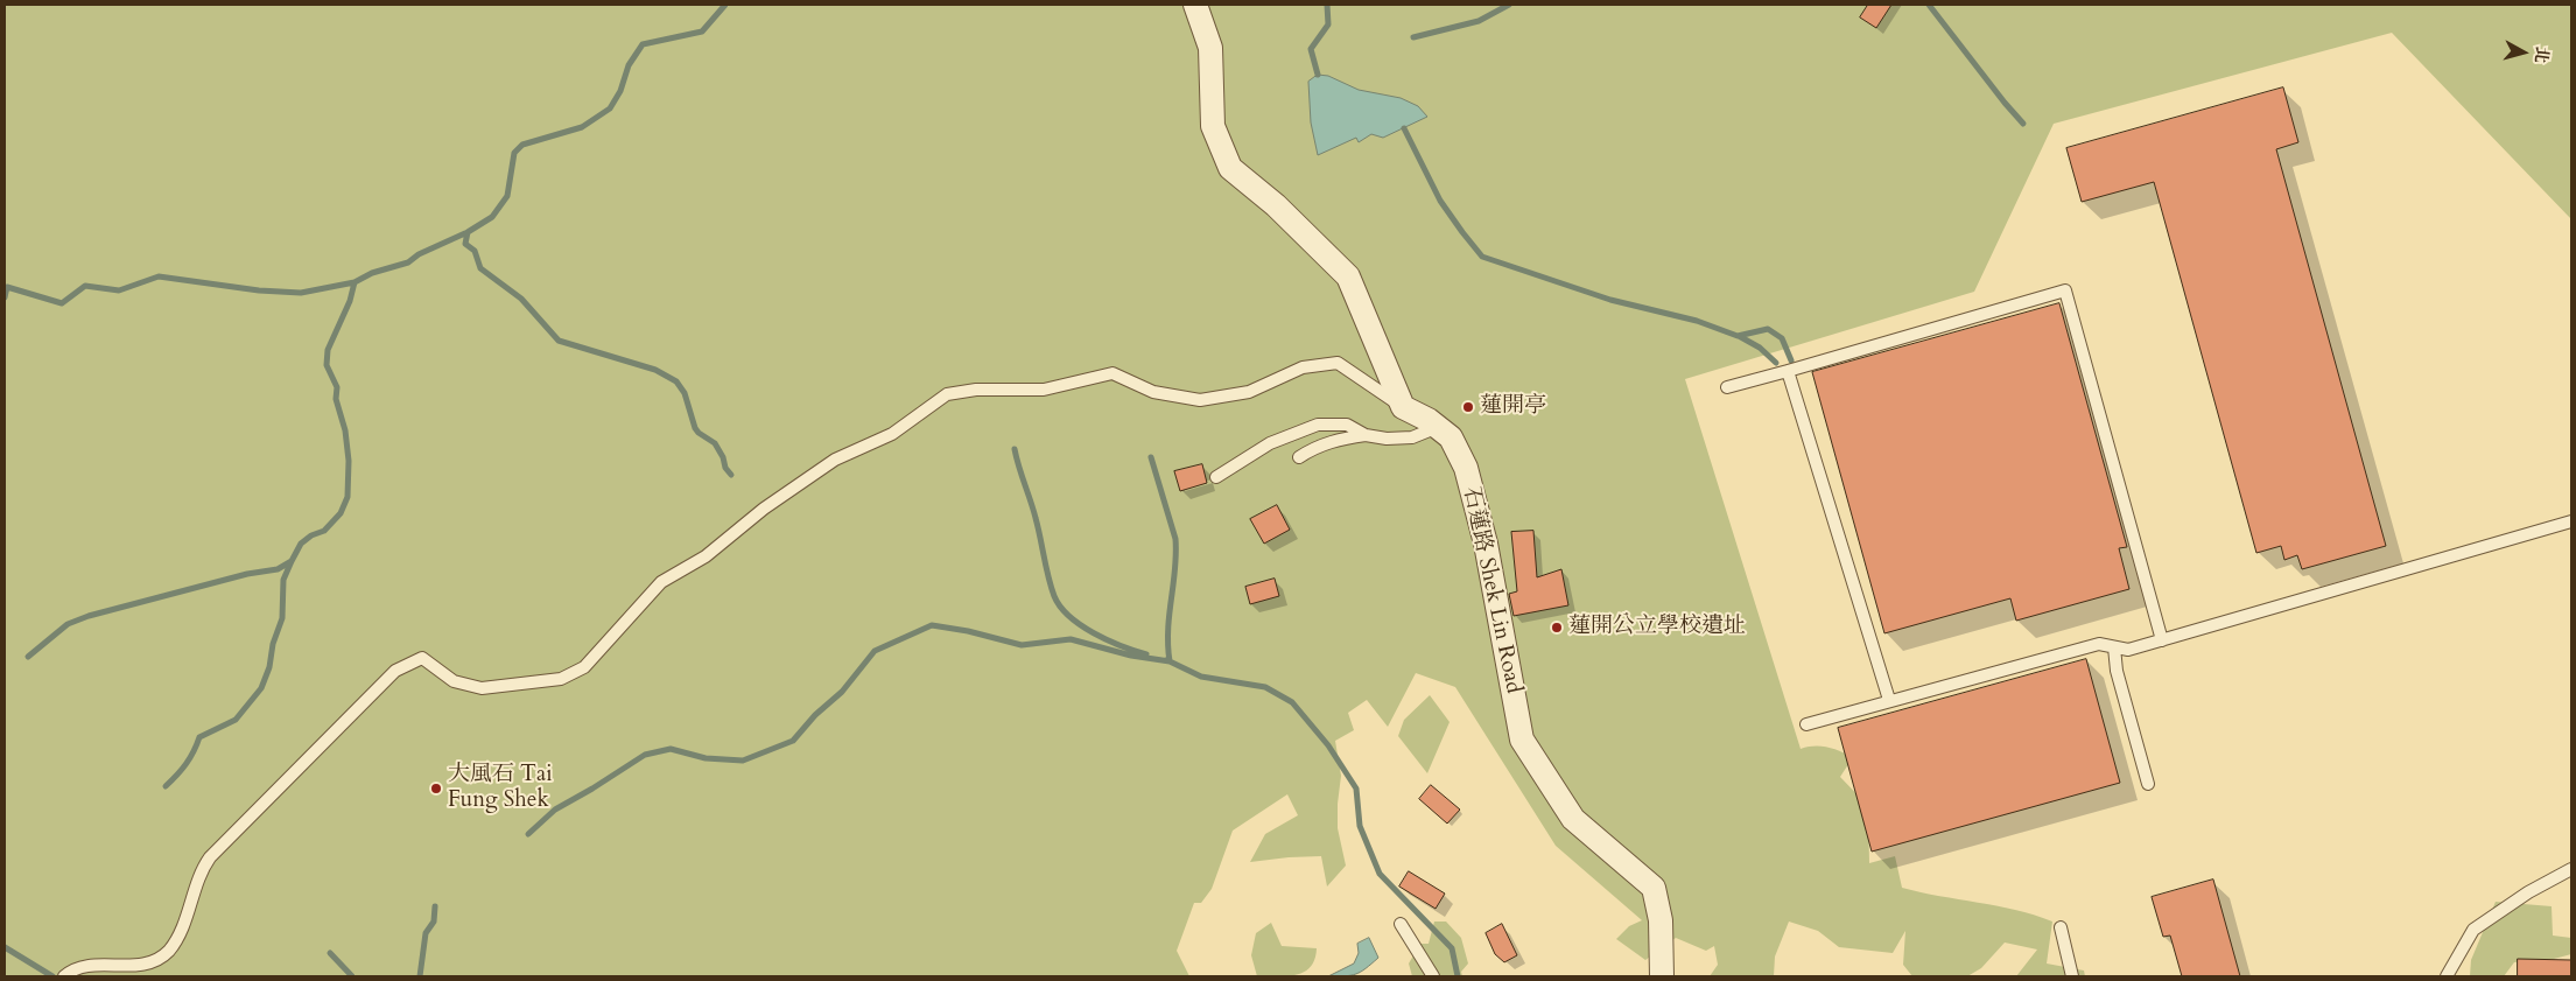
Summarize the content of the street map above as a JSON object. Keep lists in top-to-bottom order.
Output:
{
  "streets": {
    "street": ["石蓮路 Shek Lin Road"]
  },
  "places": ["蓮開亭", "蓮開公立學校遺址", "大風石 Tai Fung Shek"],
  "north": "right"
}
